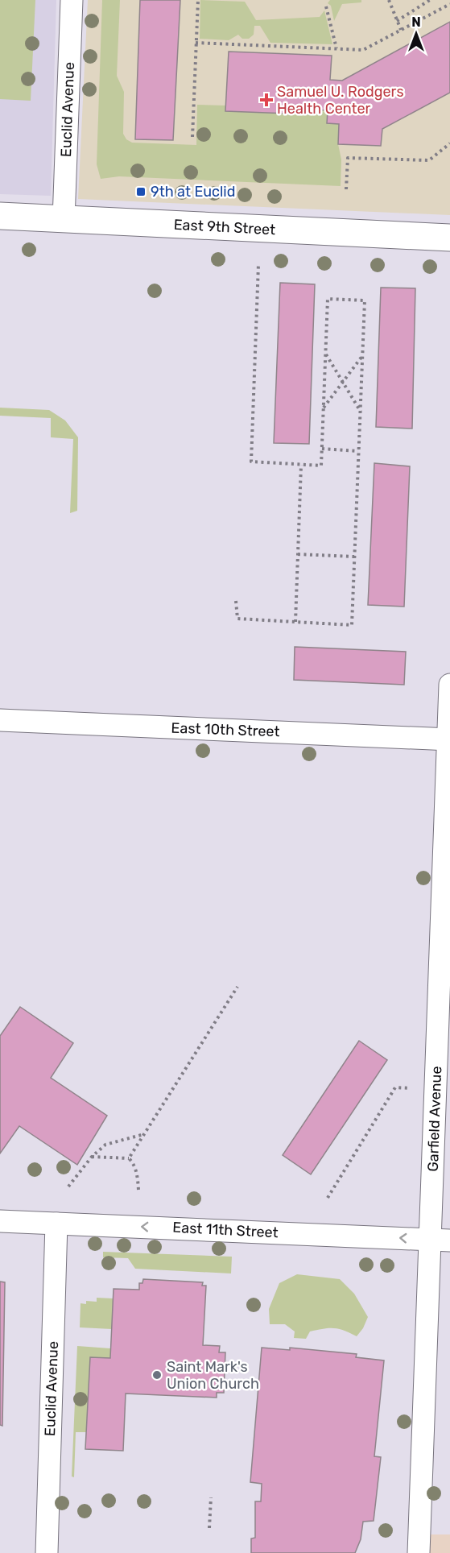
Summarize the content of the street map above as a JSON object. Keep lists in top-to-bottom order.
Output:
{
  "streets": {
    "main road": ["East 9th Street"],
    "street": [
      "Euclid Avenue",
      "East 10th Street",
      "Garfield Avenue",
      "East 11th Street"
    ]
  },
  "crossings": [
    ["Euclid Avenue", "East 9th Street"],
    ["Euclid Avenue", "East 11th Street"],
    ["East 10th Street", "Garfield Avenue"],
    ["Garfield Avenue", "East 11th Street"]
  ],
  "one_way": ["East 11th Street"],
  "places": {
    "health": ["Samuel U. Rodgers Health Center"],
    "transit": ["9th at Euclid"],
    "other": ["Saint Mark's Union Church"]
  },
  "north": "top"
}
